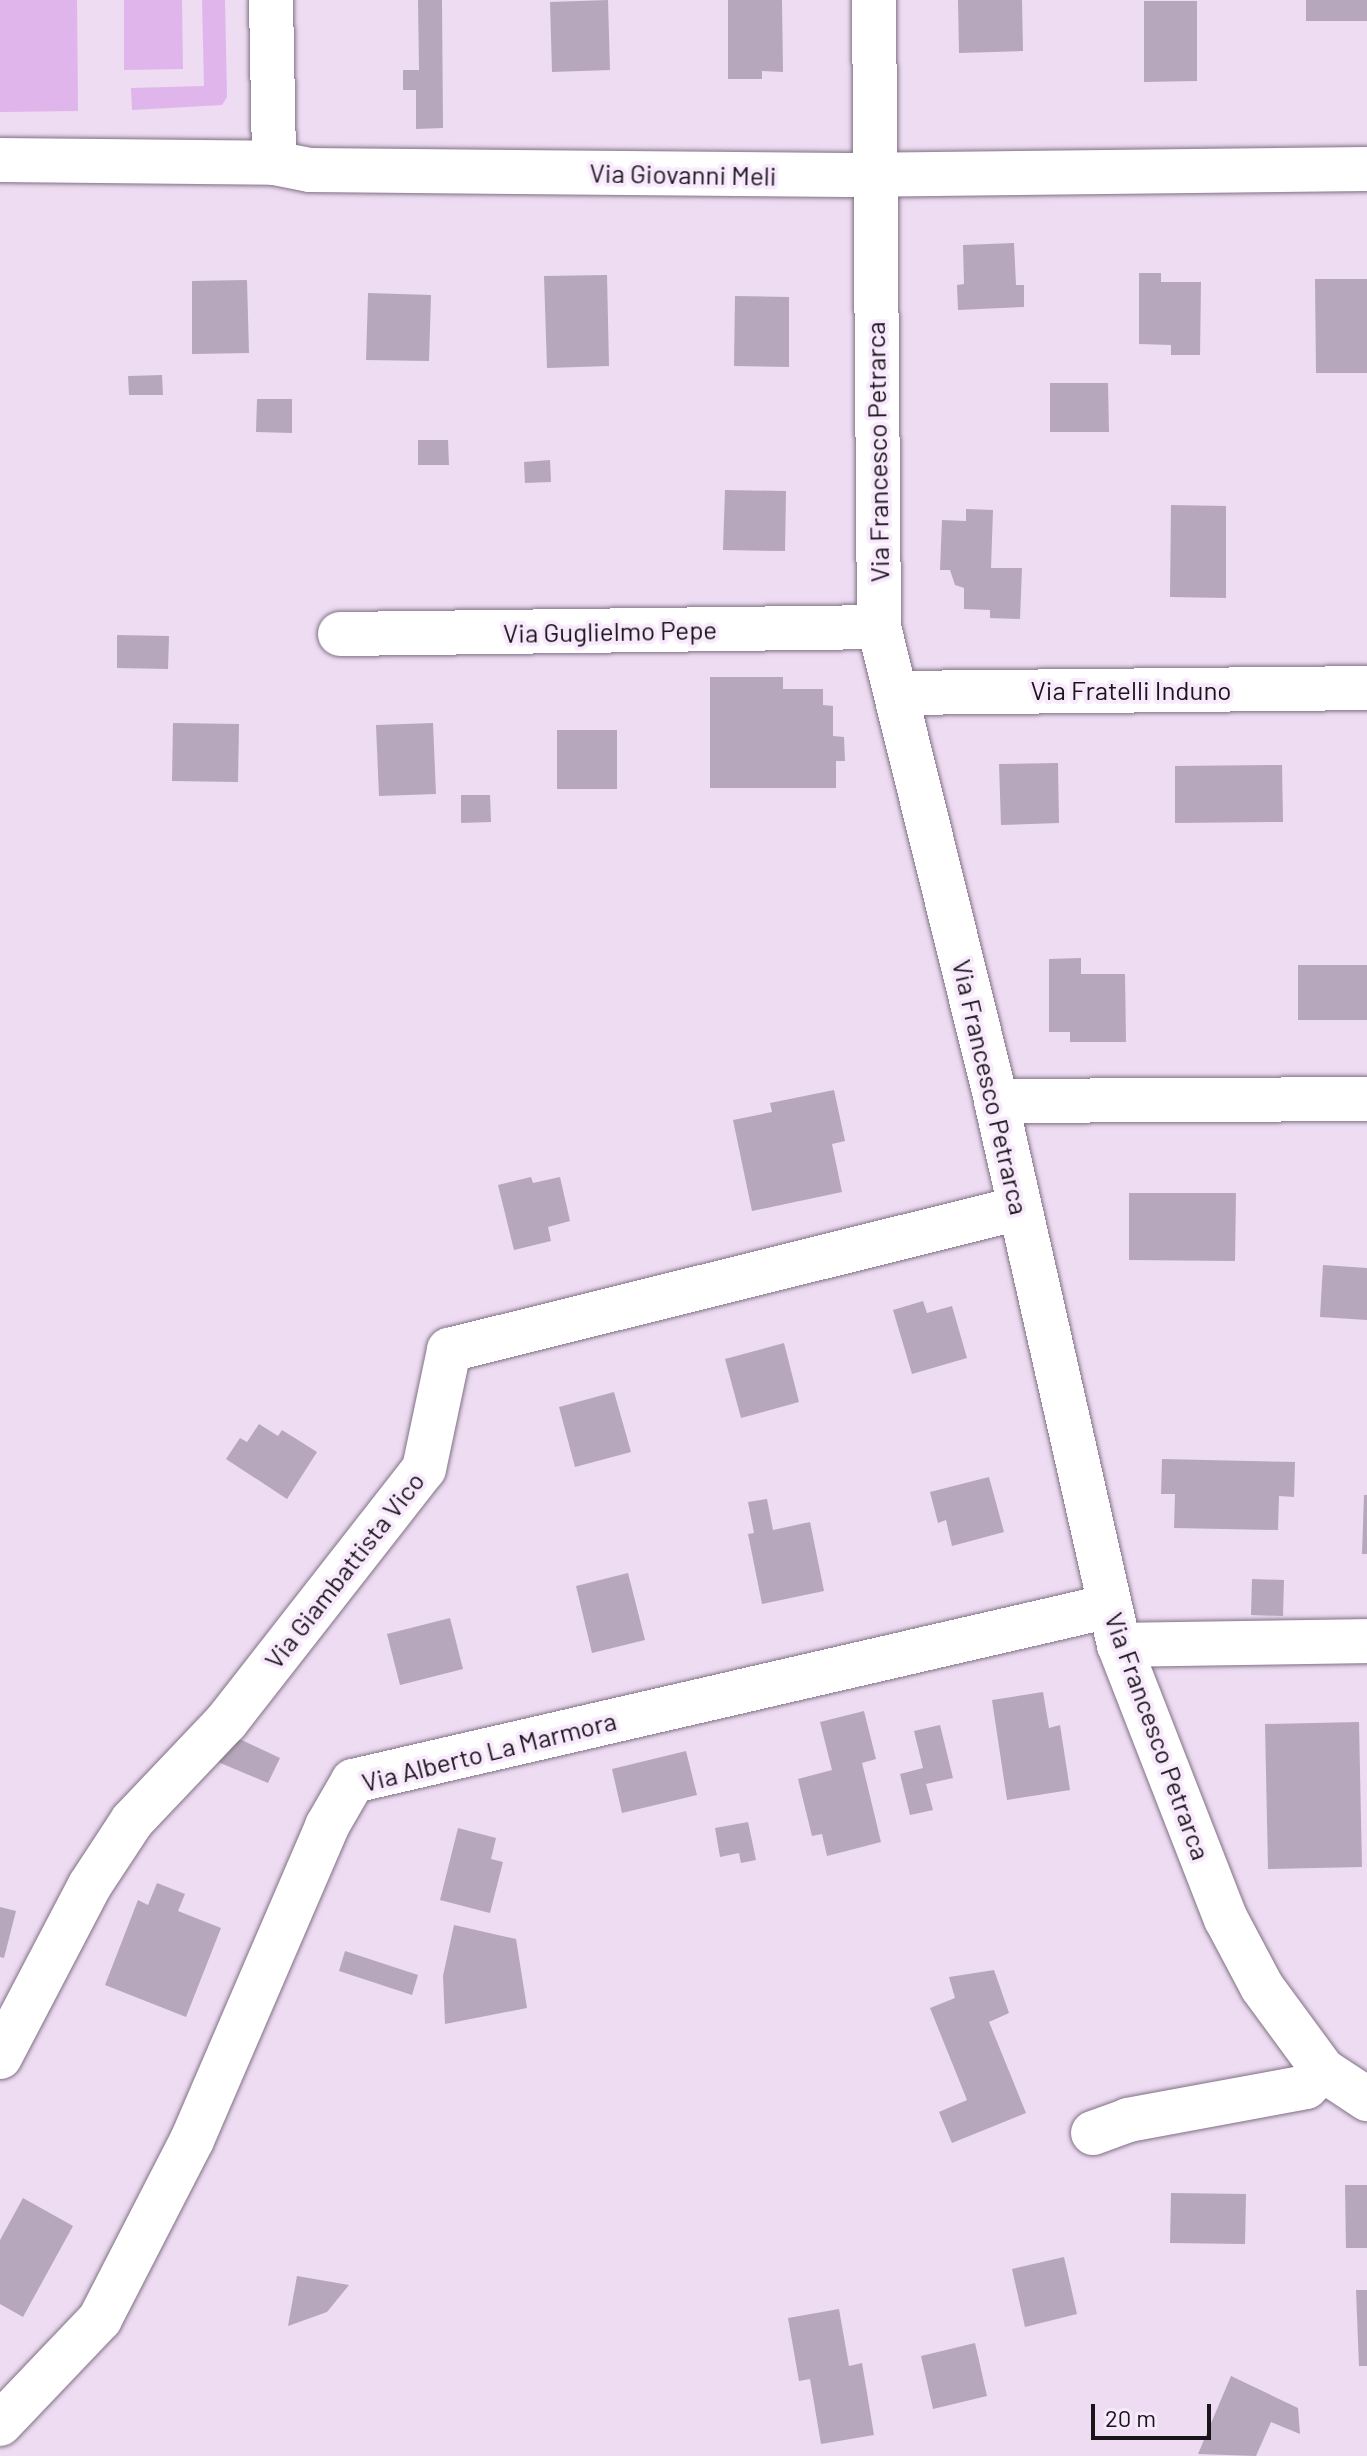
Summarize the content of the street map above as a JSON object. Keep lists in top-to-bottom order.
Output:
{
  "streets": {
    "street": [
      "Via Giovanni Meli",
      "Via Francesco Petrarca",
      "Via Guglielmo Pepe",
      "Via Fratelli Induno",
      "Via Giambattista Vico",
      "Via Alberto La Marmora"
    ]
  },
  "crossings": [
    ["Via Giovanni Meli", "Via Francesco Petrarca"],
    ["Via Francesco Petrarca", "Via Guglielmo Pepe"],
    ["Via Francesco Petrarca", "Via Fratelli Induno"],
    ["Via Francesco Petrarca", "Via Giambattista Vico"],
    ["Via Francesco Petrarca", "Via Alberto La Marmora"]
  ],
  "scale_bar": "20 m"
}
